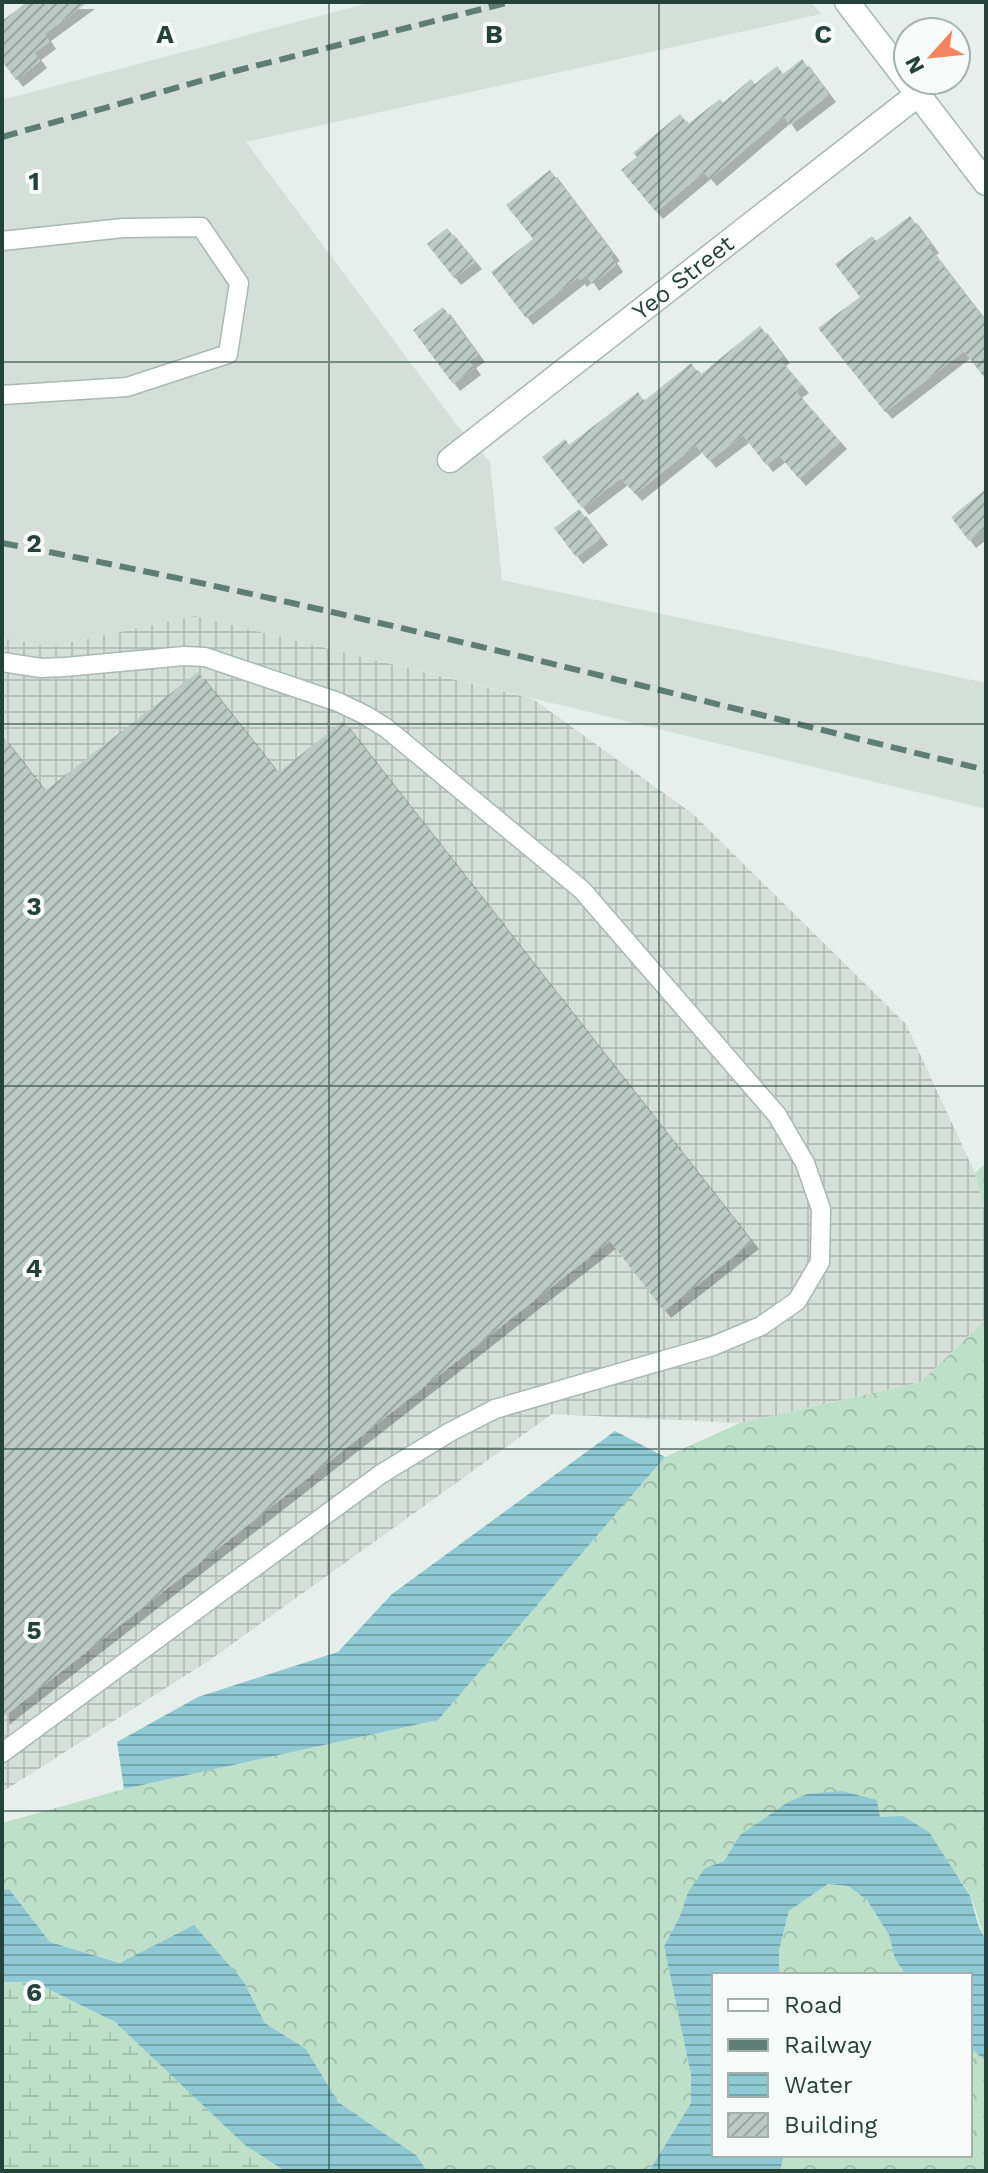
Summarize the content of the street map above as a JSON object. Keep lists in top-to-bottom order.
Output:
{
  "streets": {
    "street": ["Yeo Street"]
  },
  "legend": [
    "Road",
    "Railway",
    "Water",
    "Building"
  ],
  "north": "bottom left",
  "grid": {
    "columns": ["A", "B", "C"],
    "rows": [
      "1",
      "2",
      "3",
      "4",
      "5",
      "6"
    ]
  }
}
